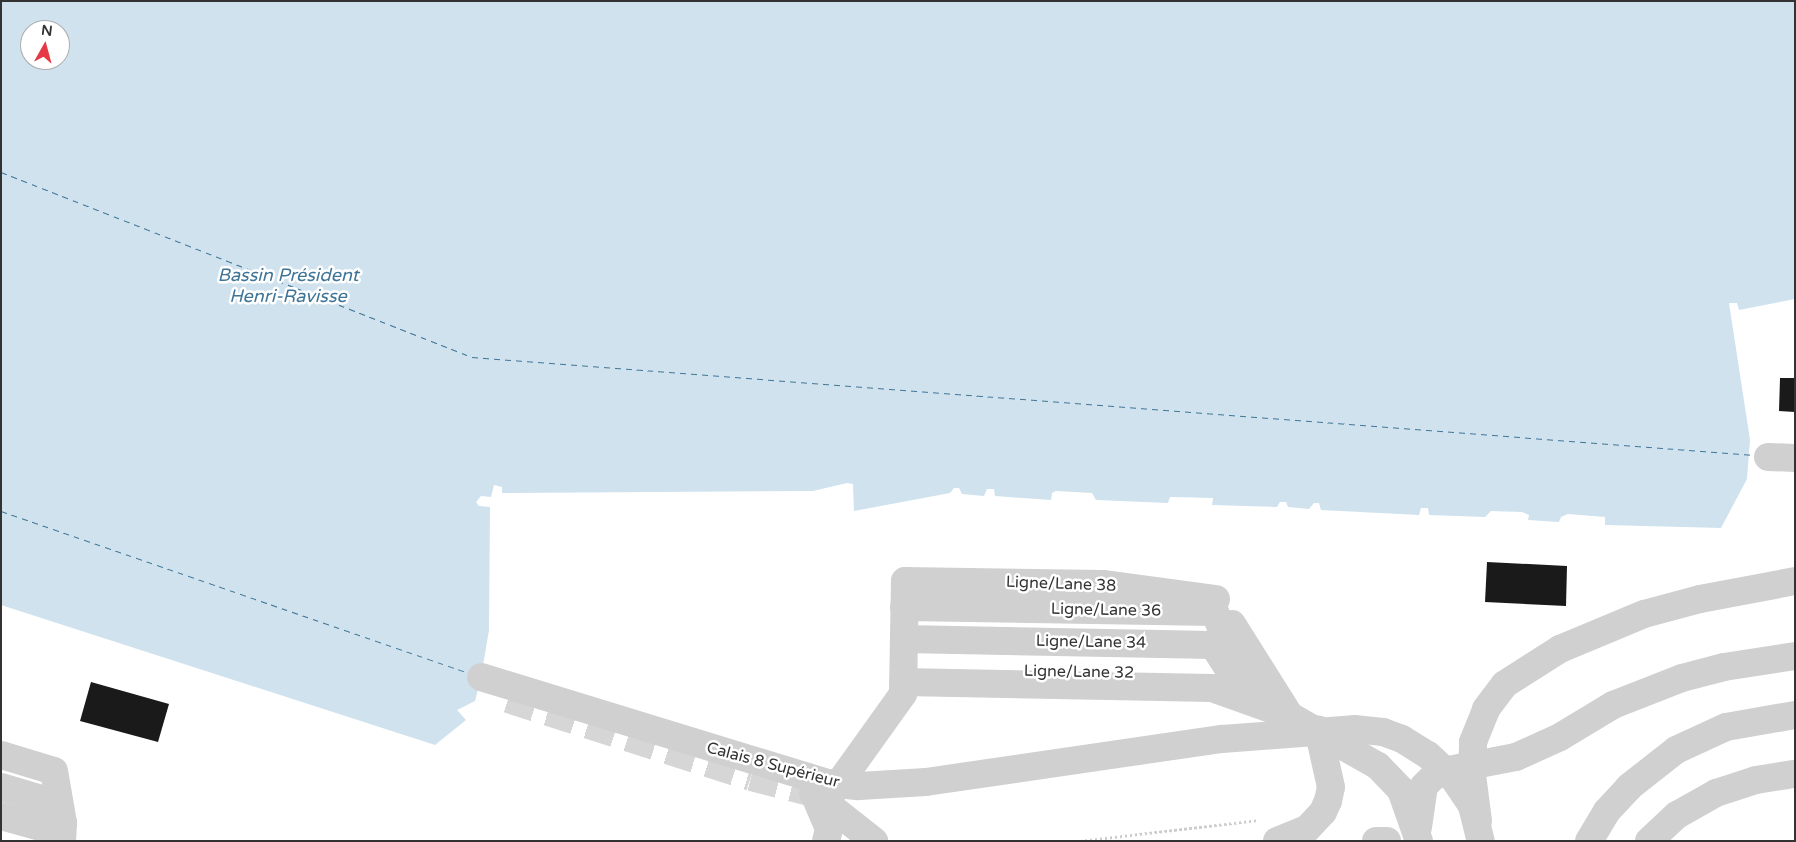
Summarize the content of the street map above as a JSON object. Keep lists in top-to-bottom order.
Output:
{
  "streets": {
    "lane": ["Ligne/Lane 38", "Ligne/Lane 36", "Calais 8 Supérieur"]
  },
  "crossings": [
    ["Ligne/Lane 38", "Ligne/Lane 36"]
  ],
  "water": ["Bassin Président Henri-Ravisse"],
  "north": "top"
}
